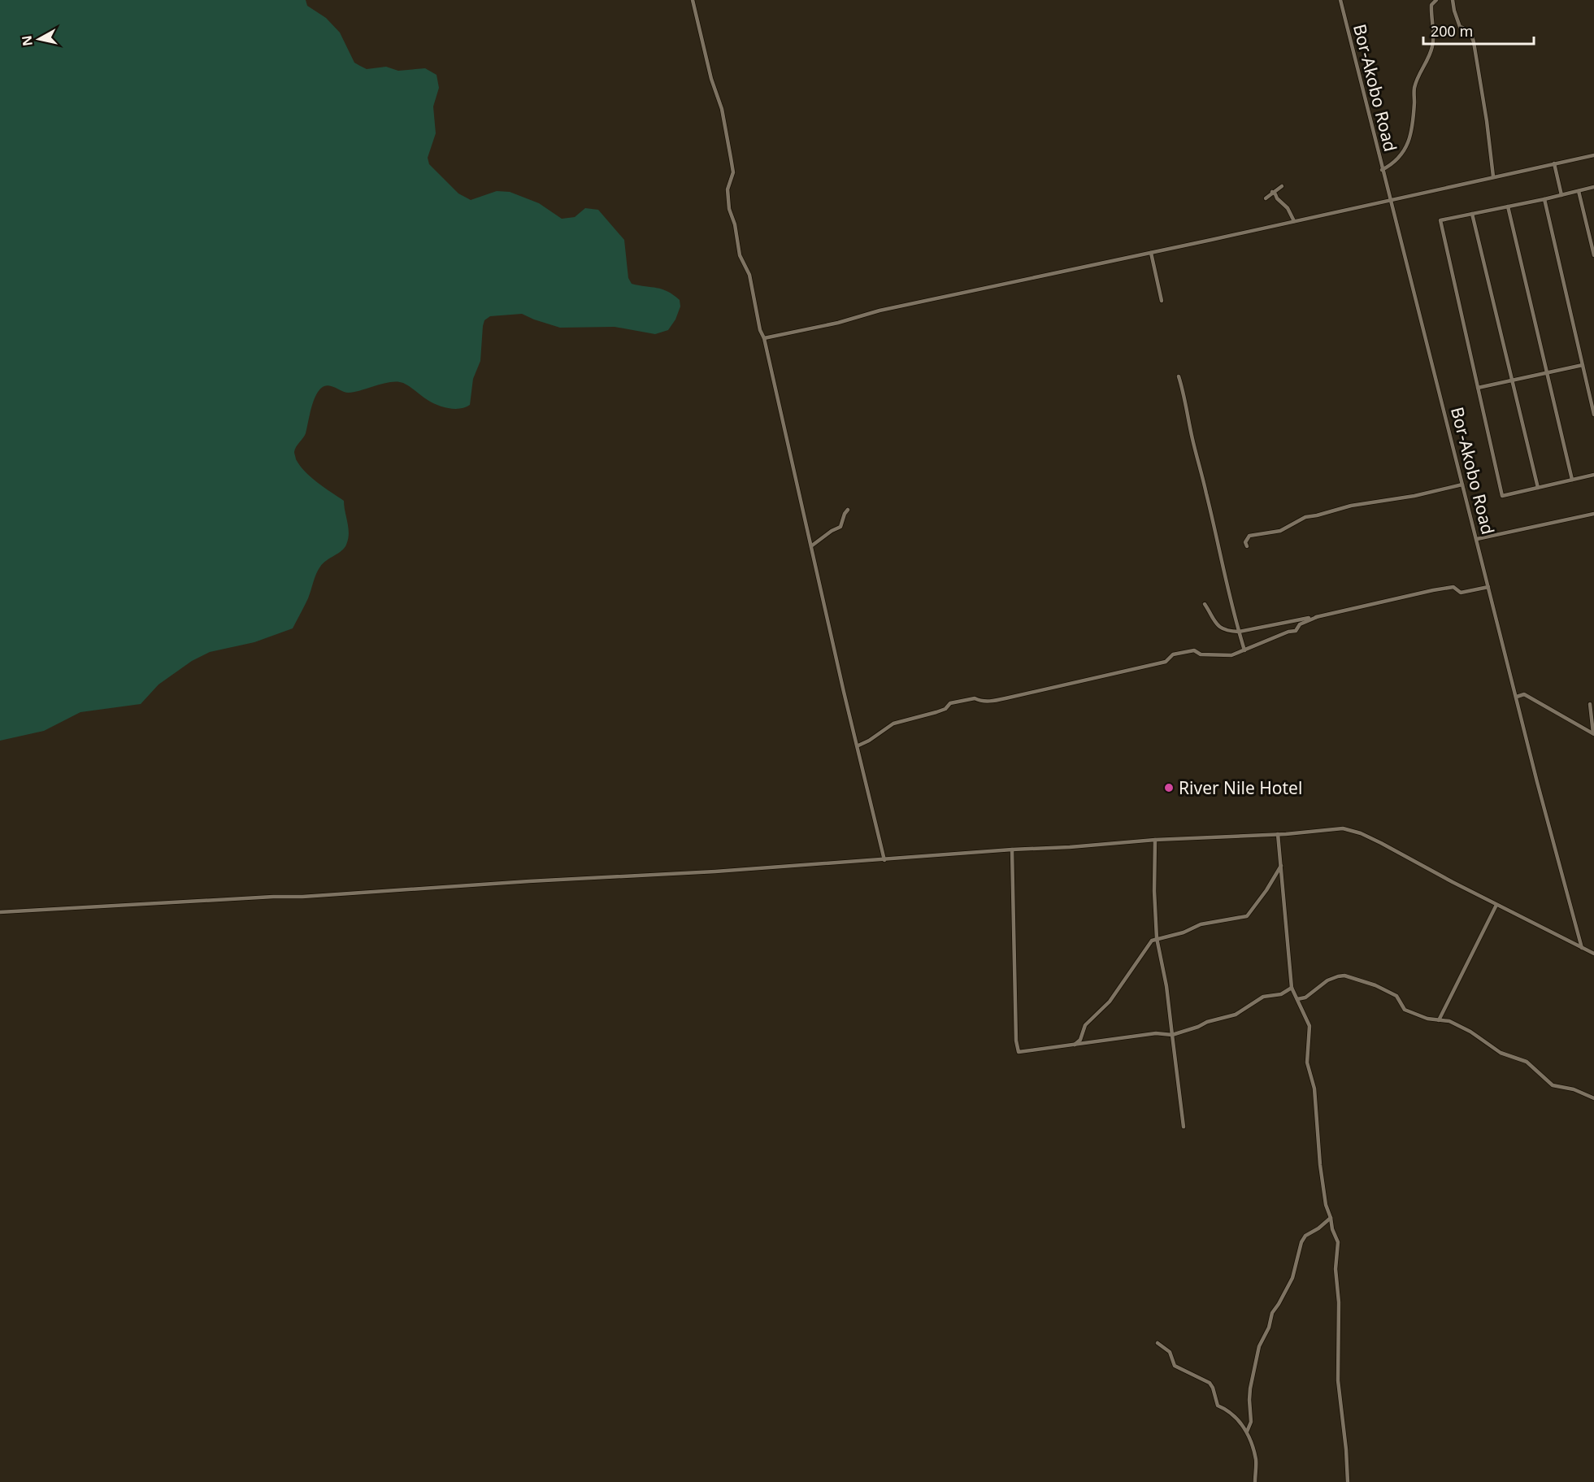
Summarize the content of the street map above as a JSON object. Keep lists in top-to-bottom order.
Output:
{
  "streets": {
    "street": ["Bor-Akobo Road"]
  },
  "places": ["River Nile Hotel"],
  "scale_bar": "200 m",
  "north": "left"
}
